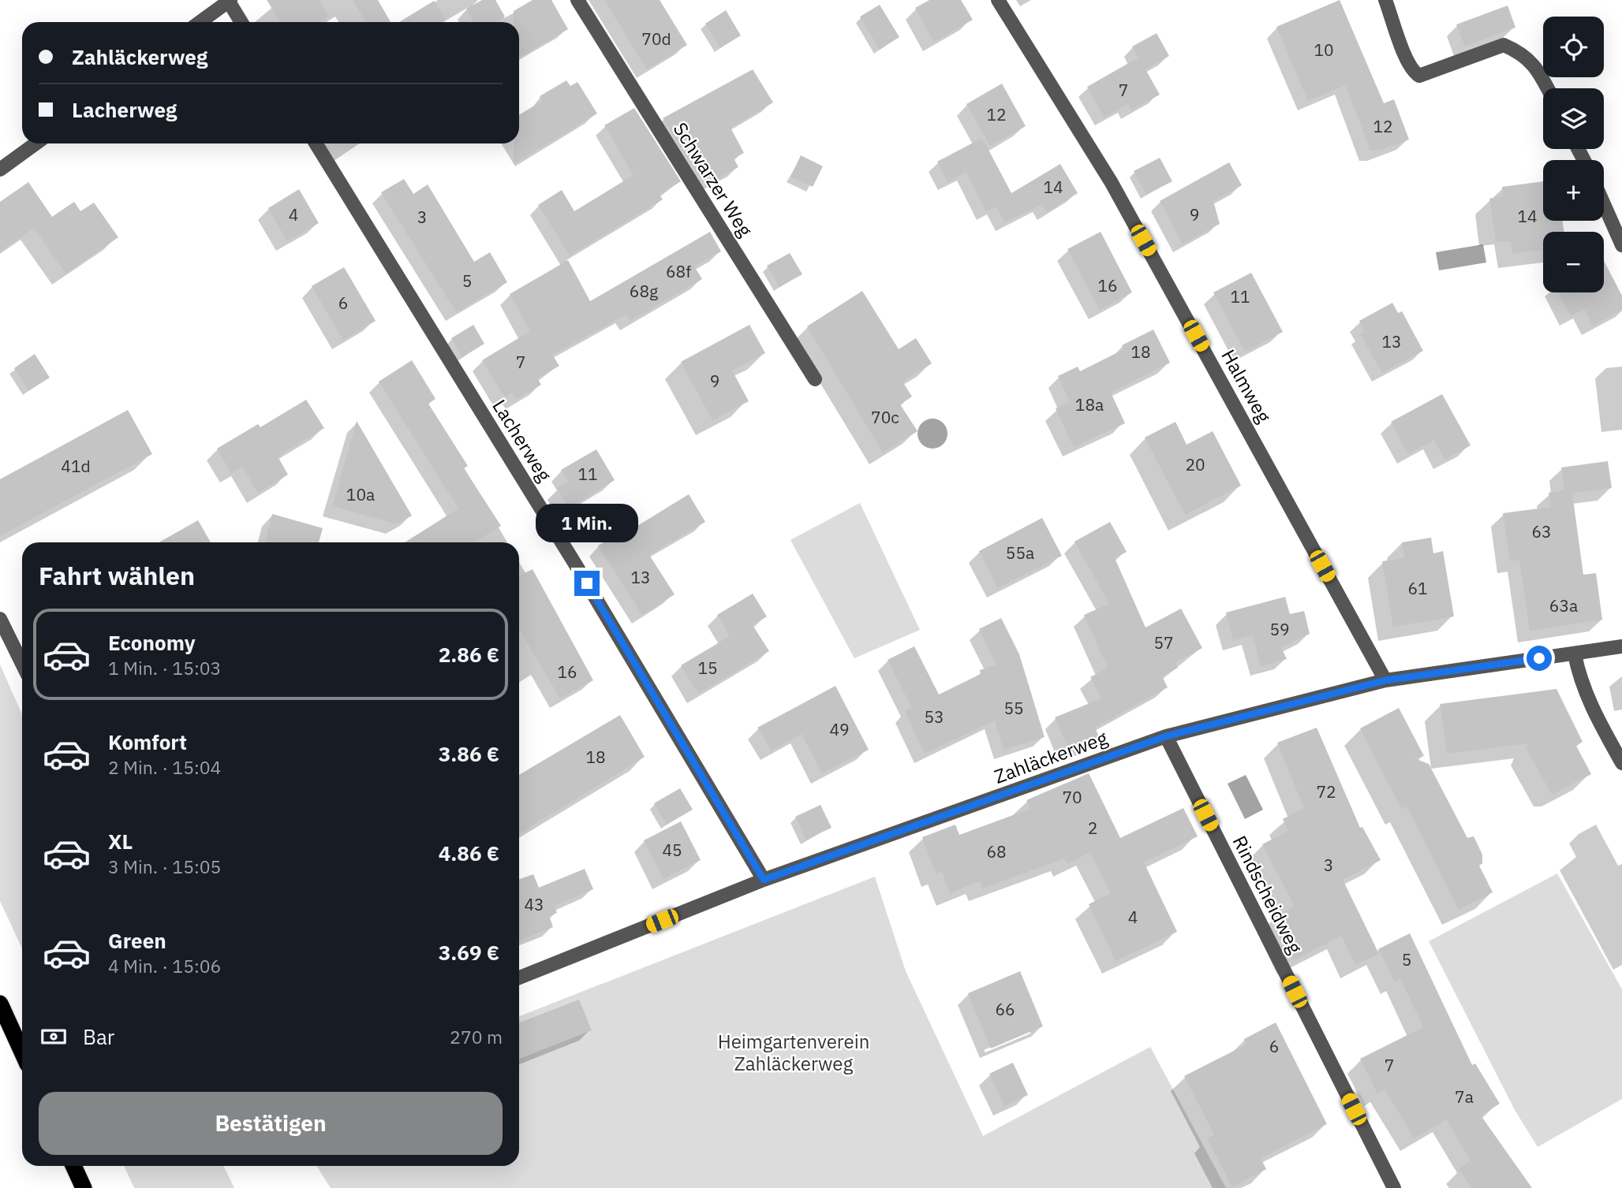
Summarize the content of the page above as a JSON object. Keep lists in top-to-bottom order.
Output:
{
  "streets": {
    "street": [
      "Schwarzer Weg",
      "Halmweg",
      "Lacherweg",
      "Zahläckerweg",
      "Rindscheidweg"
    ]
  },
  "crossings": [
    ["Halmweg", "Zahläckerweg"],
    ["Lacherweg", "Zahläckerweg"],
    ["Zahläckerweg", "Rindscheidweg"]
  ],
  "parks": ["Heimgartenverein Zahläckerweg"],
  "house_numbers": [
    "70d",
    "10",
    "7",
    "12",
    "12",
    "14",
    "4",
    "9",
    "14",
    "3",
    "68f",
    "5",
    "16",
    "68g",
    "11",
    "6",
    "13",
    "18",
    "7",
    "9",
    "18a",
    "70c",
    "20",
    "41d",
    "11",
    "10a",
    "63",
    "55a",
    "13",
    "61",
    "63a",
    "59",
    "57",
    "15",
    "16",
    "55",
    "53",
    "49",
    "18",
    "72",
    "70",
    "2",
    "45",
    "68",
    "3",
    "43",
    "4",
    "5",
    "66",
    "6",
    "7",
    "7a"
  ],
  "page": {
    "map_buttons": ["+", "−"],
    "banner": ["Zahläckerweg", "Lacherweg"],
    "bubble": "1 Min.",
    "heading": "Fahrt wählen",
    "list": [
      {
        "name": "Economy",
        "note": "1 Min. · 15:03",
        "value": "2.86 €"
      },
      {
        "name": "Komfort",
        "note": "2 Min. · 15:04",
        "value": "3.86 €"
      },
      {
        "name": "XL",
        "note": "3 Min. · 15:05",
        "value": "4.86 €"
      },
      {
        "name": "Green",
        "note": "4 Min. · 15:06",
        "value": "3.69 €"
      }
    ],
    "pay": ["Bar", "270 m"],
    "buttons": "Bestätigen"
  }
}
